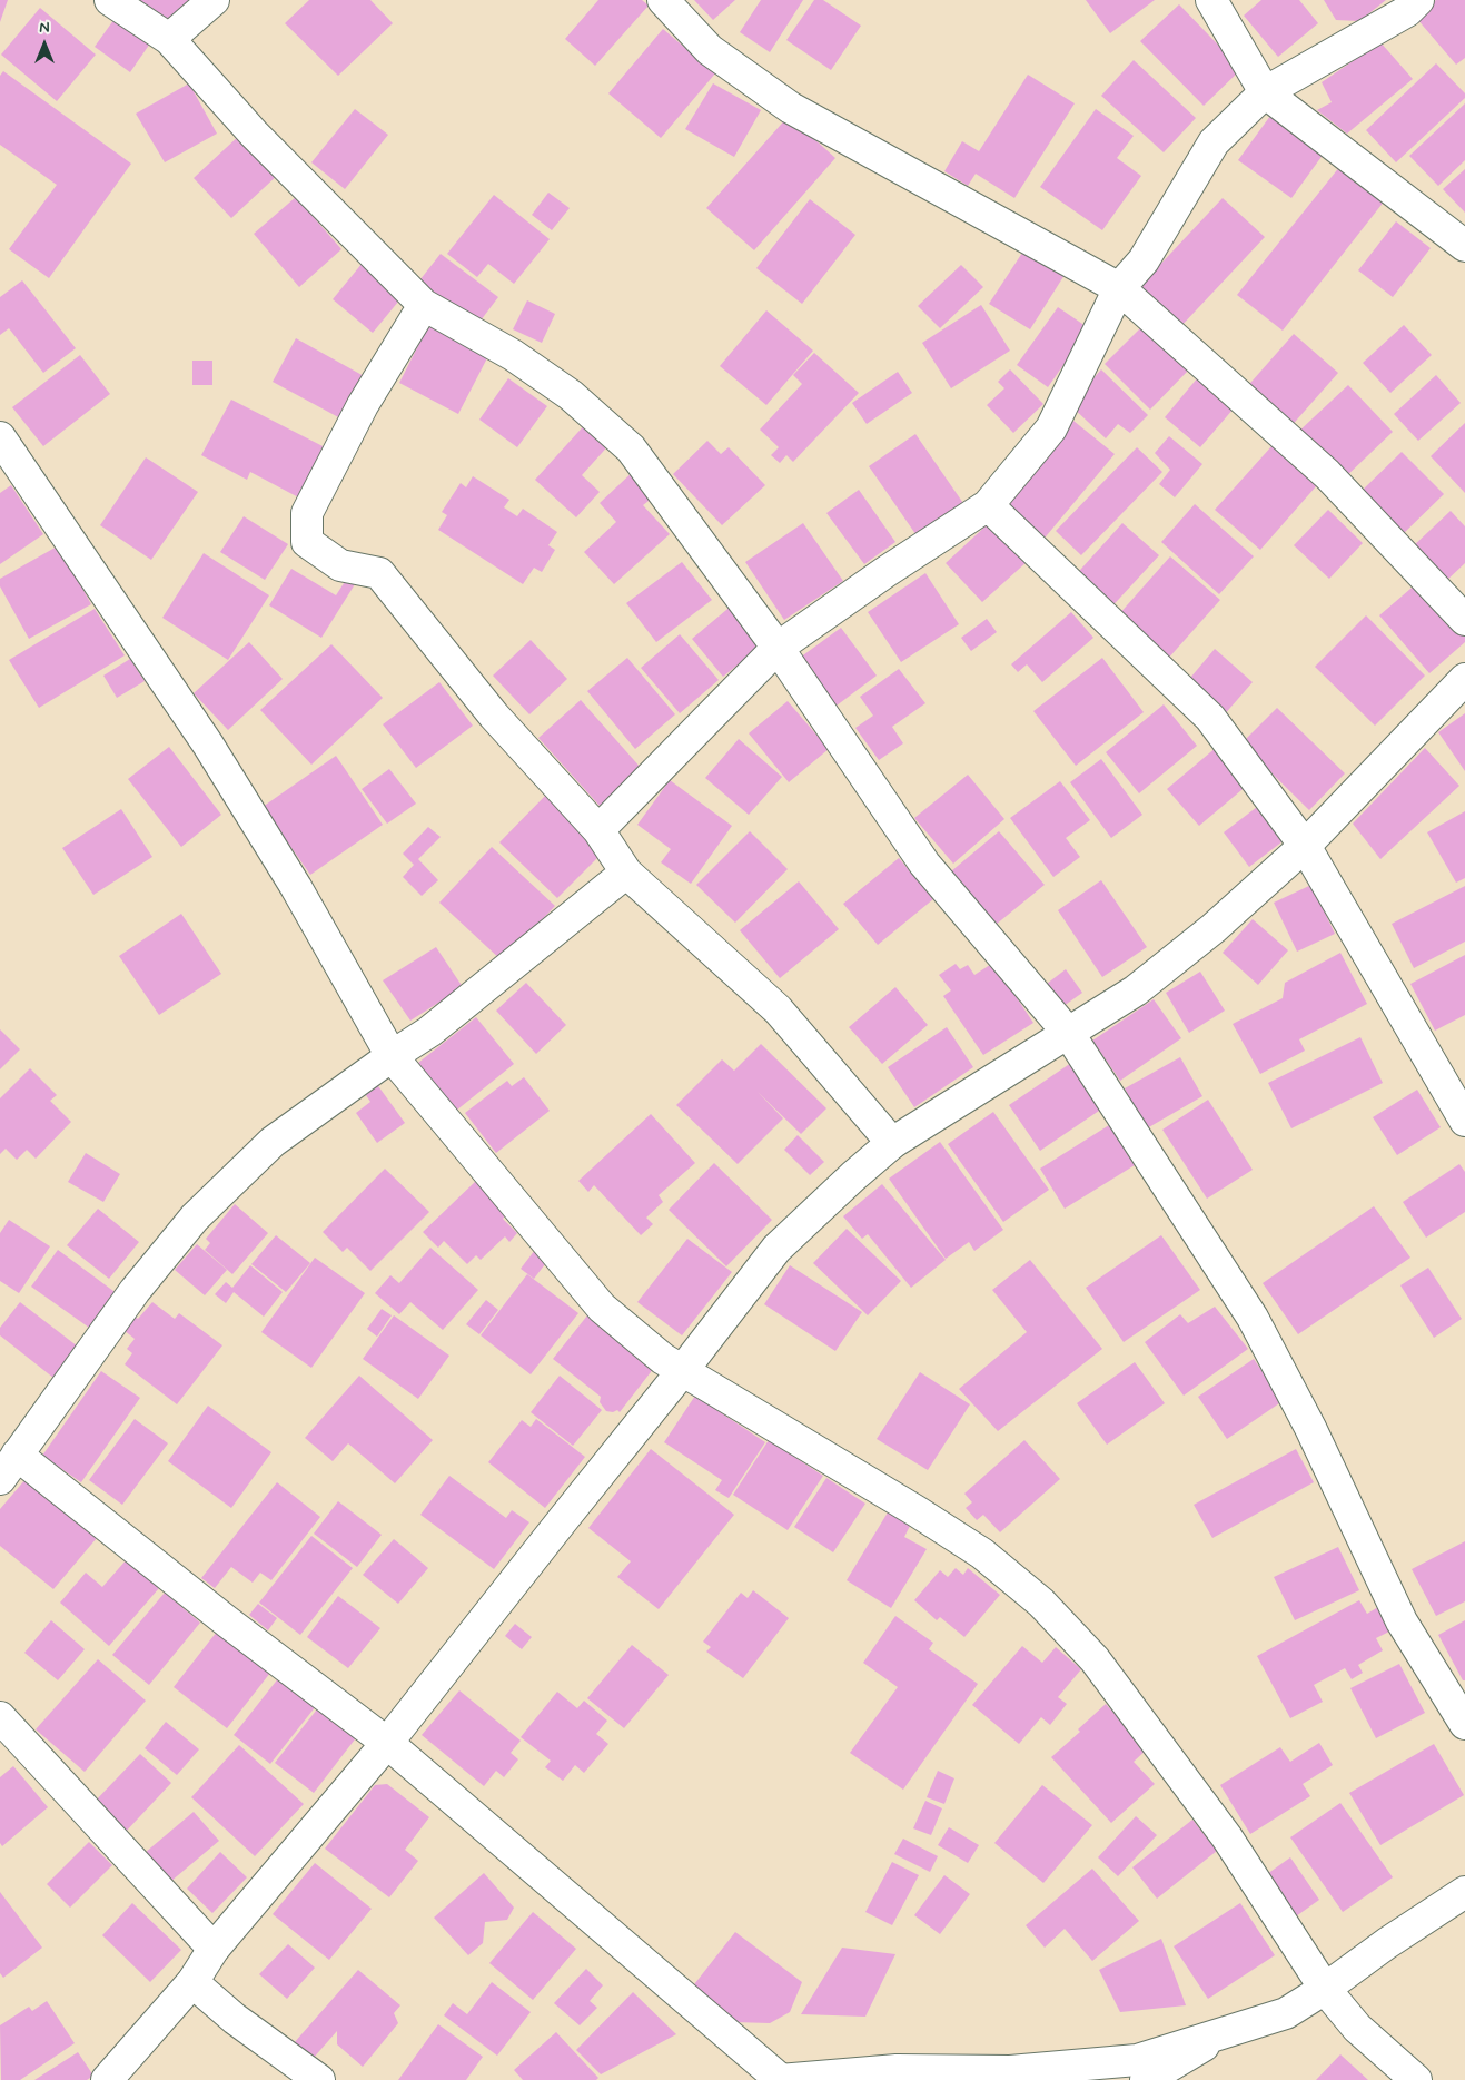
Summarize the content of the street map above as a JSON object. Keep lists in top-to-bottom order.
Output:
{
  "north": "top"
}
